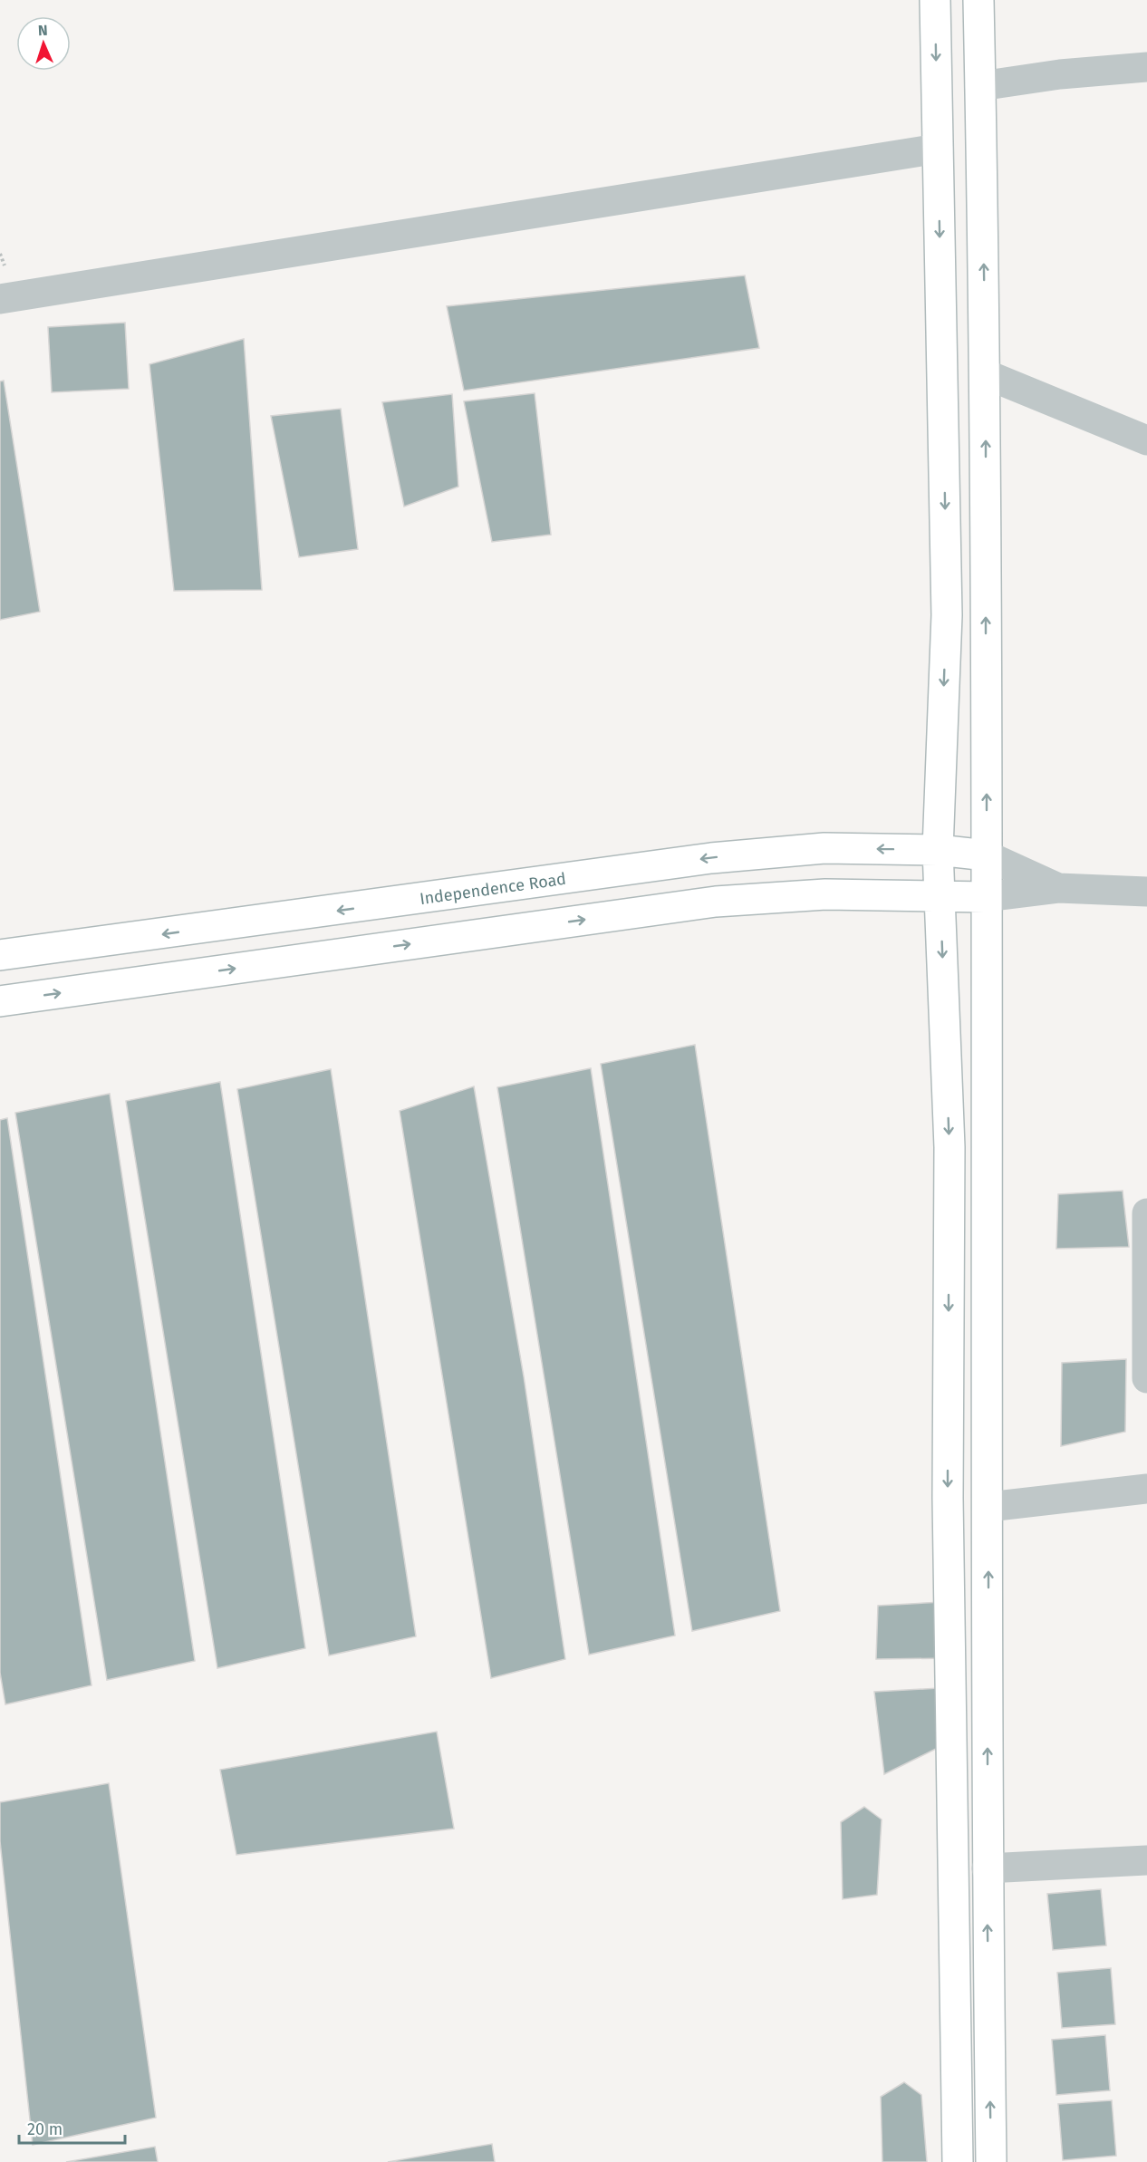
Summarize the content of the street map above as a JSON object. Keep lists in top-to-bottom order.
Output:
{
  "streets": {
    "main road": ["Independence Road"]
  },
  "scale_bar": "20 m",
  "north": "top"
}
